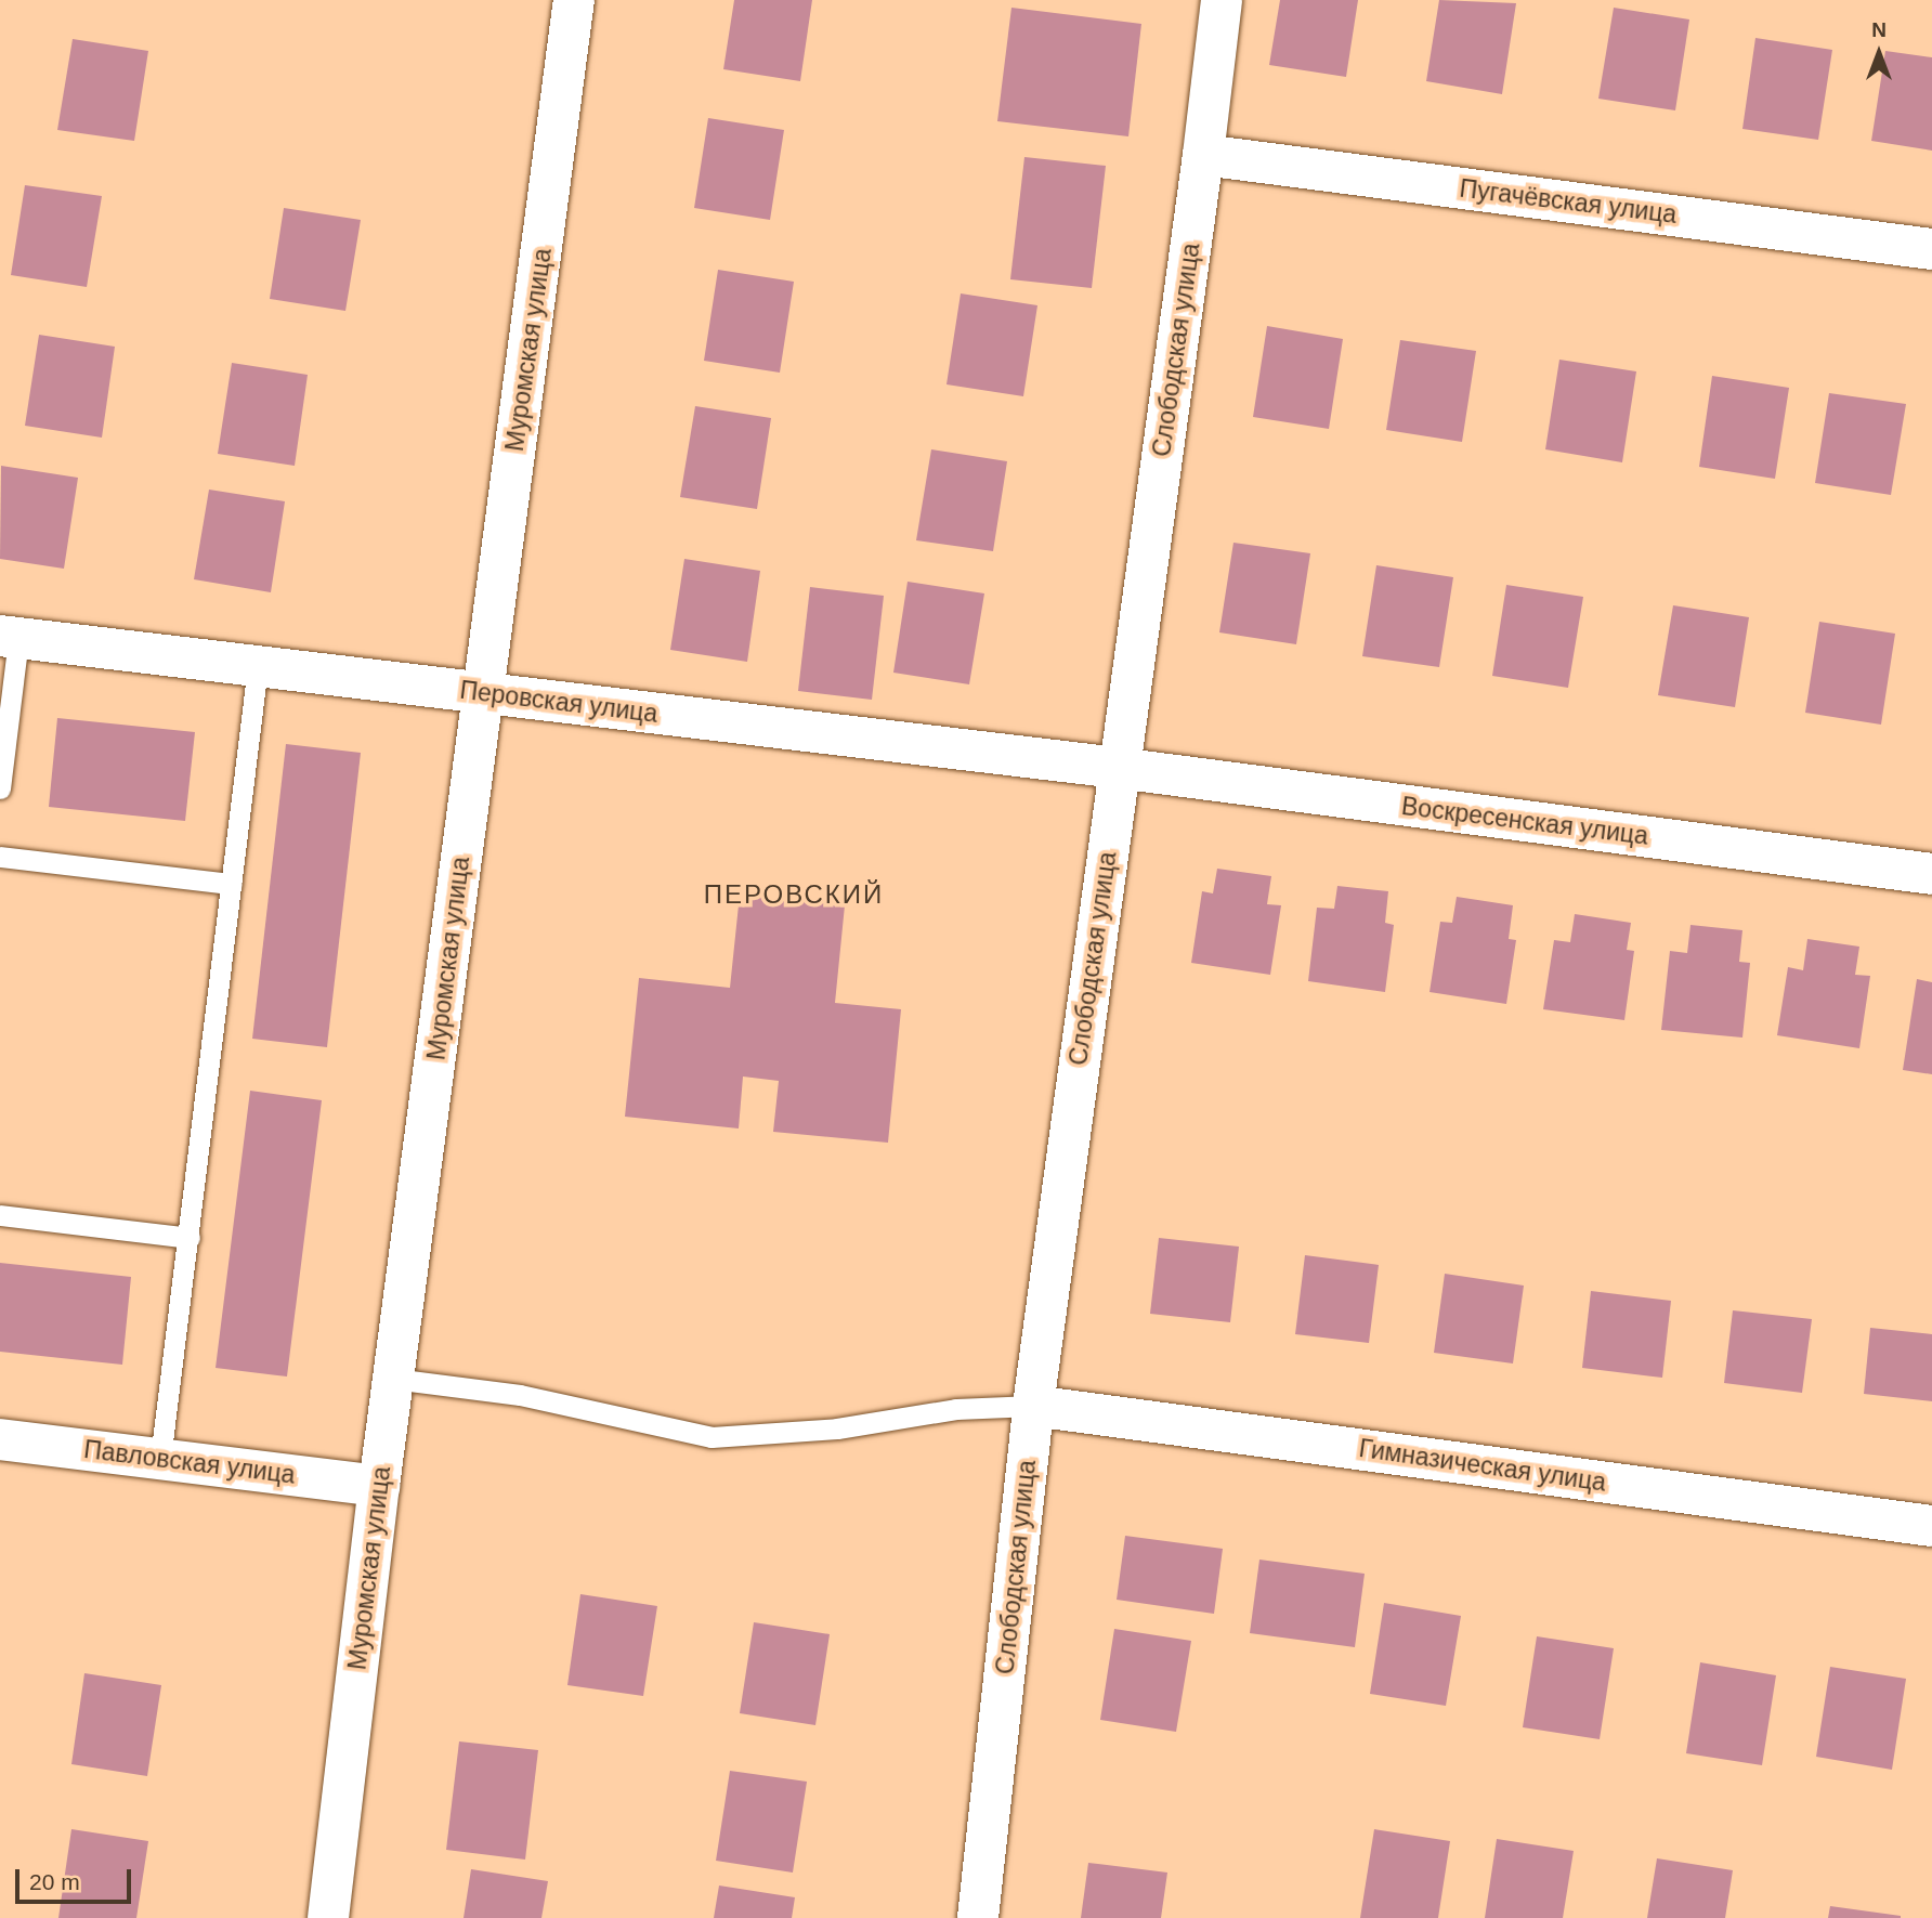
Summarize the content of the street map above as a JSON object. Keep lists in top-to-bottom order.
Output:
{
  "streets": {
    "street": [
      "Пугачёвская улица",
      "Муромская улица",
      "Слободская улица",
      "Перовская улица",
      "Воскресенская улица",
      "Павловская улица",
      "Гимназическая улица"
    ]
  },
  "crossings": [
    ["Пугачёвская улица", "Слободская улица"],
    ["Муромская улица", "Перовская улица"],
    ["Муромская улица", "Павловская улица"],
    ["Слободская улица", "Перовская улица"],
    ["Слободская улица", "Воскресенская улица"],
    ["Слободская улица", "Гимназическая улица"],
    ["Перовская улица", "Воскресенская улица"]
  ],
  "districts": ["ПЕРОВСКИЙ"],
  "scale_bar": "20 m",
  "north": "top"
}
